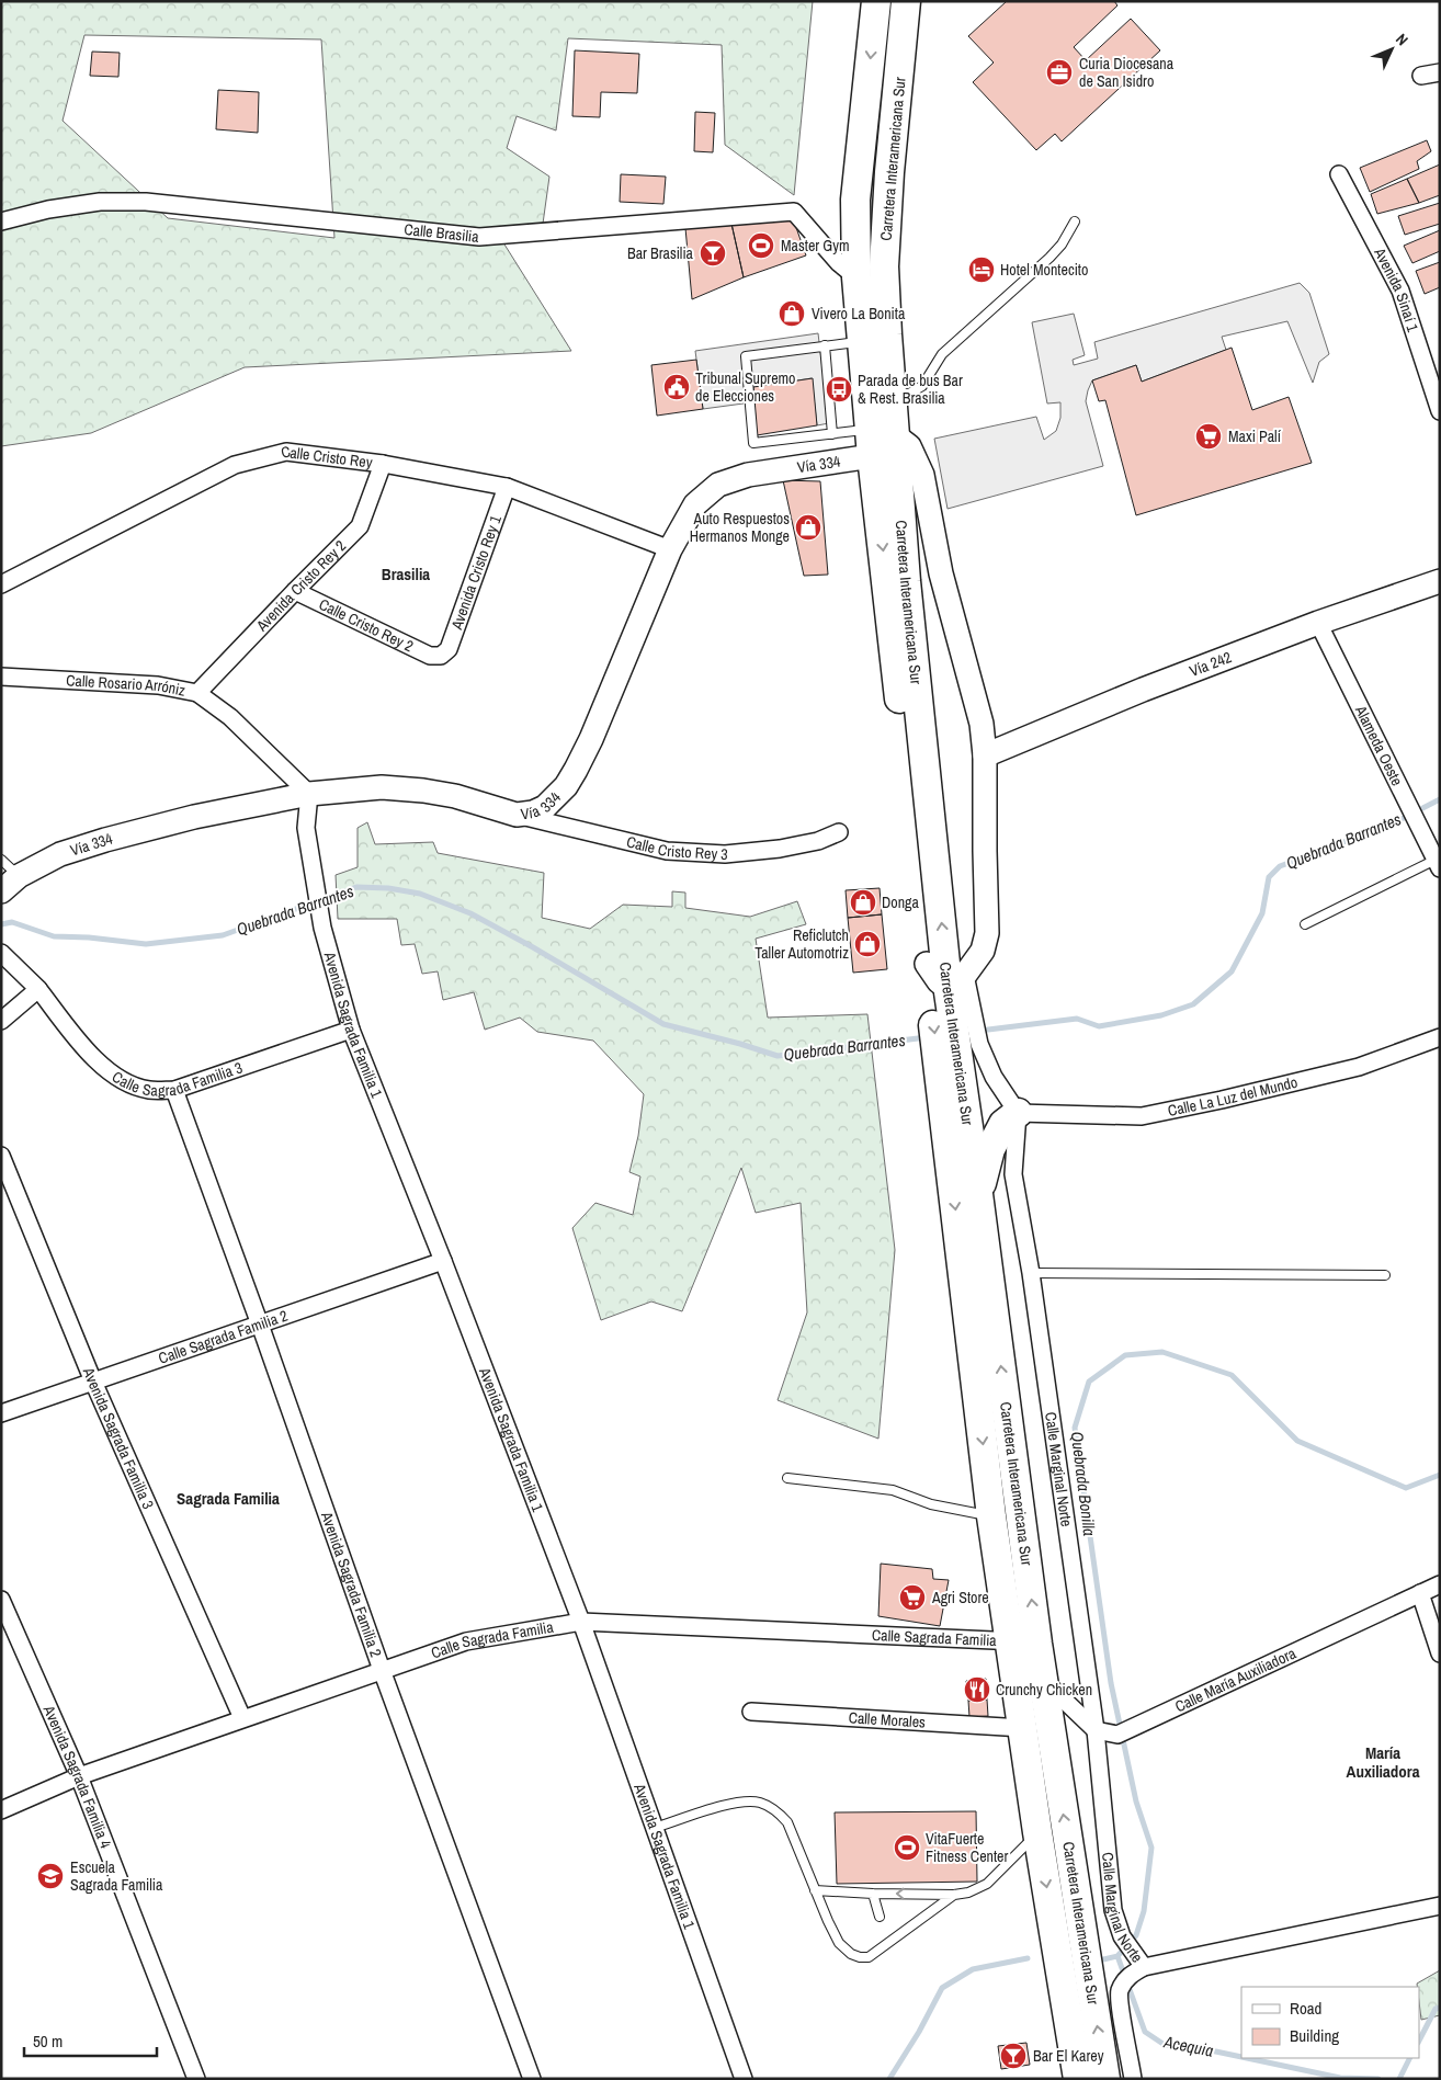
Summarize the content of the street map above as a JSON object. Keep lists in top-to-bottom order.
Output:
{
  "streets": {
    "highway": ["Carretera Interamericana Sur"],
    "street": [
      "Calle Brasilia",
      "Avenida Sinaí 1",
      "Calle Cristo Rey",
      "Vía 334",
      "Avenida Cristo Rey 1",
      "Avenida Cristo Rey 2",
      "Calle Cristo Rey 2",
      "Vía 242",
      "Calle Rosario Arróniz",
      "Alameda Oeste",
      "Calle Cristo Rey 3",
      "Avenida Sagrada Familia 1",
      "Calle Sagrada Familia 3",
      "Calle La Luz del Mundo",
      "Calle Sagrada Familia 2",
      "Avenida Sagrada Familia 3",
      "Calle Marginal Norte",
      "Avenida Sagrada Familia 2",
      "Calle Sagrada Familia",
      "Calle María Auxiliadora",
      "Calle Morales",
      "Avenida Sagrada Familia 4"
    ]
  },
  "crossings": [
    ["Carretera Interamericana Sur", "Calle Brasilia"],
    ["Carretera Interamericana Sur", "Vía 334"],
    ["Carretera Interamericana Sur", "Calle Sagrada Familia"],
    ["Carretera Interamericana Sur", "Calle Morales"],
    ["Calle Cristo Rey", "Vía 334"],
    ["Calle Cristo Rey", "Avenida Cristo Rey 1"],
    ["Calle Cristo Rey", "Avenida Cristo Rey 2"],
    ["Vía 334", "Calle Rosario Arróniz"],
    ["Vía 334", "Calle Cristo Rey 3"],
    ["Vía 334", "Avenida Sagrada Familia 1"],
    ["Avenida Cristo Rey 1", "Calle Cristo Rey 2"],
    ["Avenida Cristo Rey 2", "Calle Cristo Rey 2"],
    ["Avenida Cristo Rey 2", "Calle Rosario Arróniz"],
    ["Vía 242", "Alameda Oeste"],
    ["Calle Rosario Arróniz", "Avenida Sagrada Familia 1"],
    ["Avenida Sagrada Familia 1", "Calle Sagrada Familia 3"],
    ["Avenida Sagrada Familia 1", "Calle Sagrada Familia 2"],
    ["Avenida Sagrada Familia 1", "Calle Sagrada Familia"],
    ["Calle Sagrada Familia 3", "Avenida Sagrada Familia 2"],
    ["Calle La Luz del Mundo", "Calle Marginal Norte"],
    ["Calle Sagrada Familia 2", "Avenida Sagrada Familia 3"],
    ["Calle Sagrada Familia 2", "Avenida Sagrada Familia 2"],
    ["Avenida Sagrada Familia 3", "Calle Sagrada Familia"],
    ["Calle Marginal Norte", "Calle María Auxiliadora"],
    ["Avenida Sagrada Familia 2", "Calle Sagrada Familia"],
    ["Calle Sagrada Familia", "Avenida Sagrada Familia 4"]
  ],
  "districts": ["Brasilia", "Sagrada Familia", "María Auxiliadora"],
  "water": ["Quebrada Barrantes", "Quebrada Bonilla", "Acequia"],
  "places": {
    "office": ["Curia Diocesana de San Isidro"],
    "sports": ["Master Gym", "VitaFuerte Fitness Center"],
    "bar": ["Bar Brasilia", "Bar El Karey"],
    "hotel": ["Hotel Montecito"],
    "shop": [
      "Vivero La Bonita",
      "Auto Respuestos Hermanos Monge",
      "Donga",
      "Reficlutch Taller Automotriz"
    ],
    "public building": ["Tribunal Supremo de Elecciones"],
    "bus stop": ["Parada de bus Bar & Rest. Brasilia"],
    "supermarket": ["Maxi Palí", "Agri Store"],
    "restaurant": ["Crunchy Chicken"],
    "school or university": ["Escuela Sagrada Familia"]
  },
  "legend": ["Road", "Building"],
  "scale_bar": "50 m",
  "north": "top right"
}
